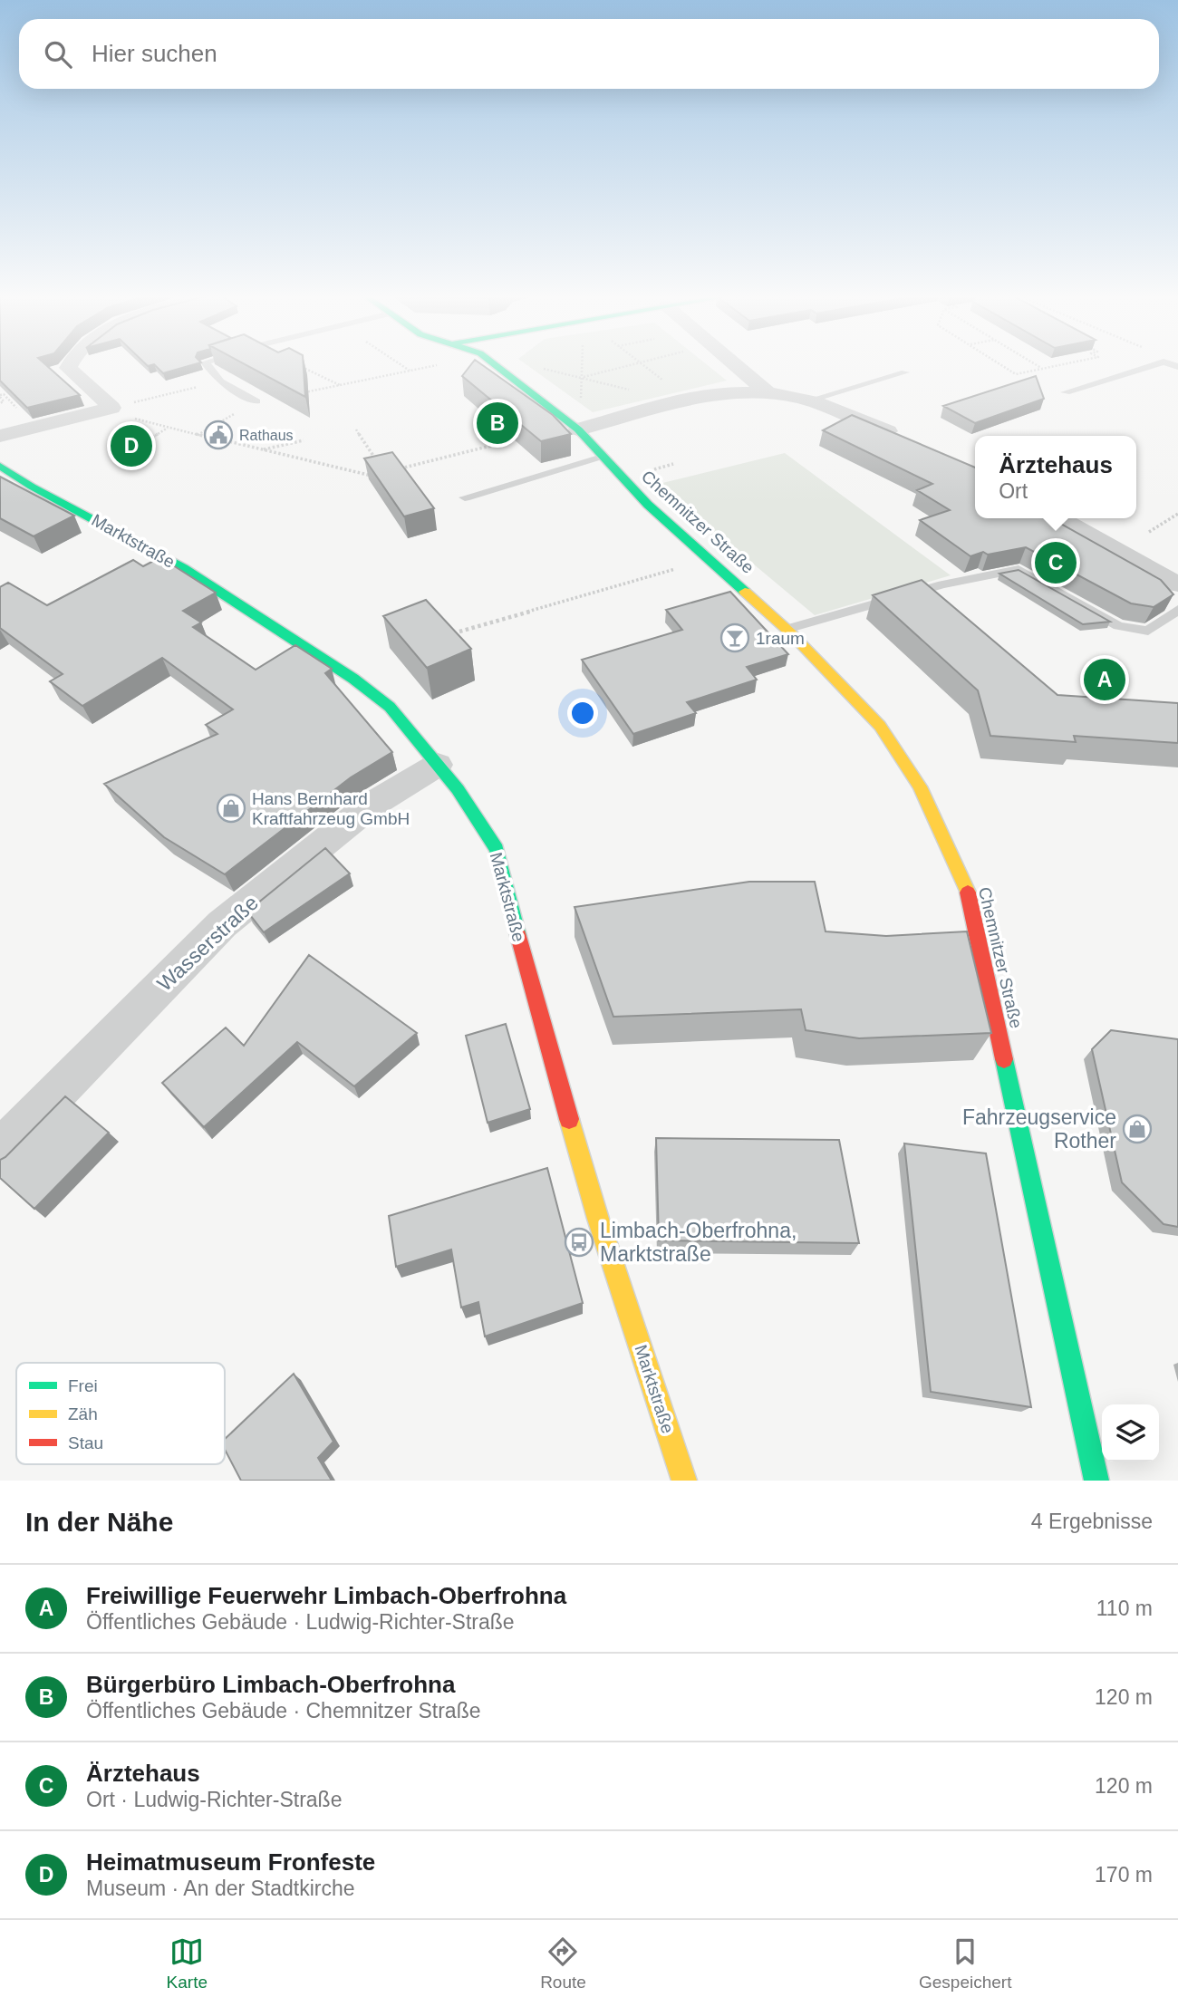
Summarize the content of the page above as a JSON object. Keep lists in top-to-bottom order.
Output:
{
  "streets": {
    "street": ["Chemnitzer Straße", "Marktstraße", "Wasserstraße"]
  },
  "crossings": [
    ["Marktstraße", "Wasserstraße"]
  ],
  "places": {
    "public building": ["Rathaus"],
    "bar": ["1raum"],
    "shop": ["Hans Bernhard Kraftfahrzeug GmbH", "Fahrzeugservice Rother"],
    "bus stop": ["Limbach-Oberfrohna, Marktstraße"]
  },
  "legend": ["Frei", "Zäh", "Stau"],
  "page": {
    "search": "Hier suchen",
    "pins": [
      "B",
      "D",
      "C",
      "A"
    ],
    "popup": ["Ärztehaus", "Ort"],
    "heading": ["In der Nähe", "4 Ergebnisse"],
    "list": [
      {
        "mark": "A",
        "name": "Freiwillige Feuerwehr Limbach-Oberfrohna",
        "note": "Öffentliches Gebäude · Ludwig-Richter-Straße",
        "value": "110 m"
      },
      {
        "mark": "B",
        "name": "Bürgerbüro Limbach-Oberfrohna",
        "note": "Öffentliches Gebäude · Chemnitzer Straße",
        "value": "120 m"
      },
      {
        "mark": "C",
        "name": "Ärztehaus",
        "note": "Ort · Ludwig-Richter-Straße",
        "value": "120 m"
      },
      {
        "mark": "D",
        "name": "Heimatmuseum Fronfeste",
        "note": "Museum · An der Stadtkirche",
        "value": "170 m"
      }
    ],
    "nav": ["Karte", "Route", "Gespeichert"]
  }
}
